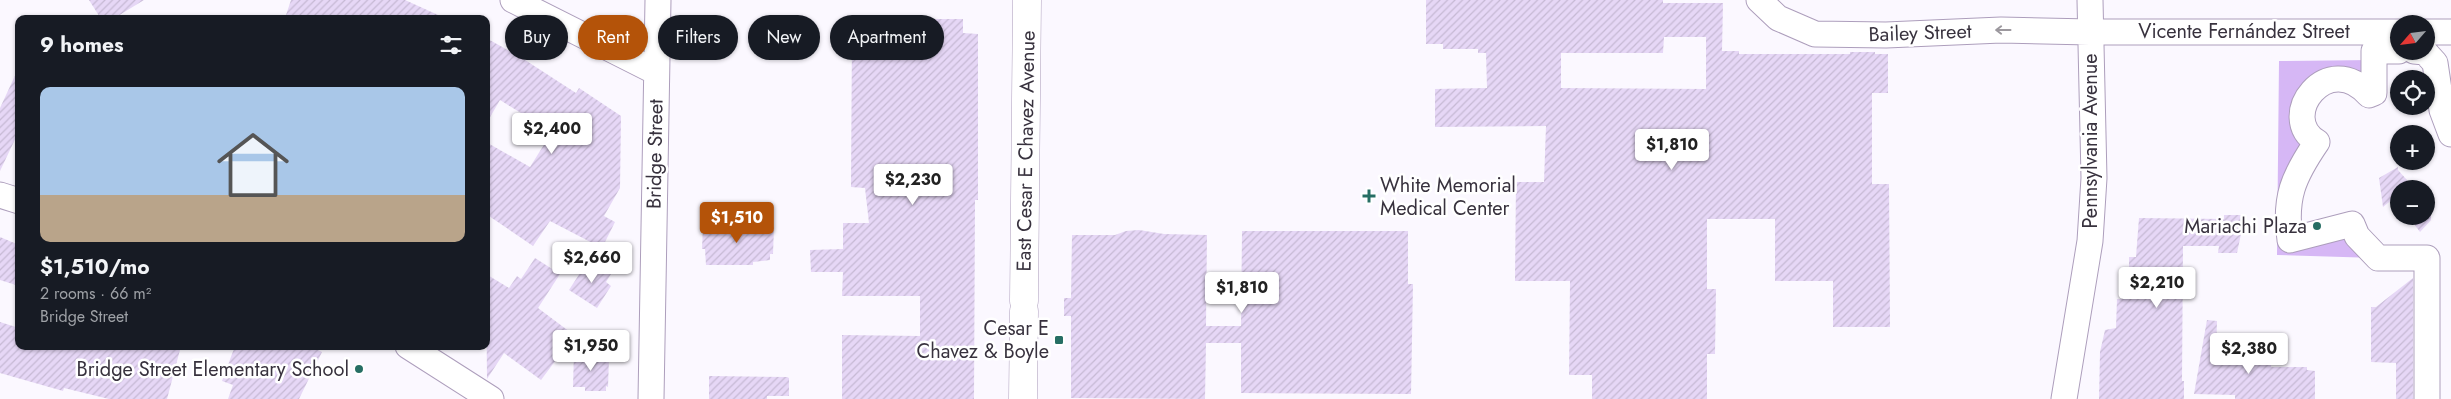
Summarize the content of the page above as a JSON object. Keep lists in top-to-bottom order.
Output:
{
  "streets": {
    "main road": ["East Cesar E Chavez Avenue"],
    "street": [
      "Vicente Fernández Street",
      "Bailey Street",
      "Pennsylvania Avenue",
      "Bridge Street"
    ]
  },
  "crossings": [
    ["Vicente Fernández Street", "Bailey Street"],
    ["Vicente Fernández Street", "Pennsylvania Avenue"],
    ["Bailey Street", "Pennsylvania Avenue"]
  ],
  "one_way": ["Bailey Street"],
  "places": {
    "health": ["White Memorial Medical Center"],
    "other": ["Mariachi Plaza", "Bridge Street Elementary School"],
    "transit": ["Cesar E Chavez & Boyle"]
  },
  "north": "bottom left",
  "page": {
    "map_buttons": ["+", "−"],
    "chip": [
      "Buy",
      "Rent",
      "Filters",
      "New",
      "Apartment"
    ],
    "heading": "9 homes",
    "list": [
      {
        "name": "$1,510/mo",
        "note": "2 rooms · 66 m² · Bridge Street"
      }
    ],
    "price": [
      "$2,400",
      "$1,810",
      "$2,230",
      "$1,510",
      "$2,660",
      "$2,210",
      "$1,810",
      "$1,950",
      "$2,380"
    ]
  }
}
